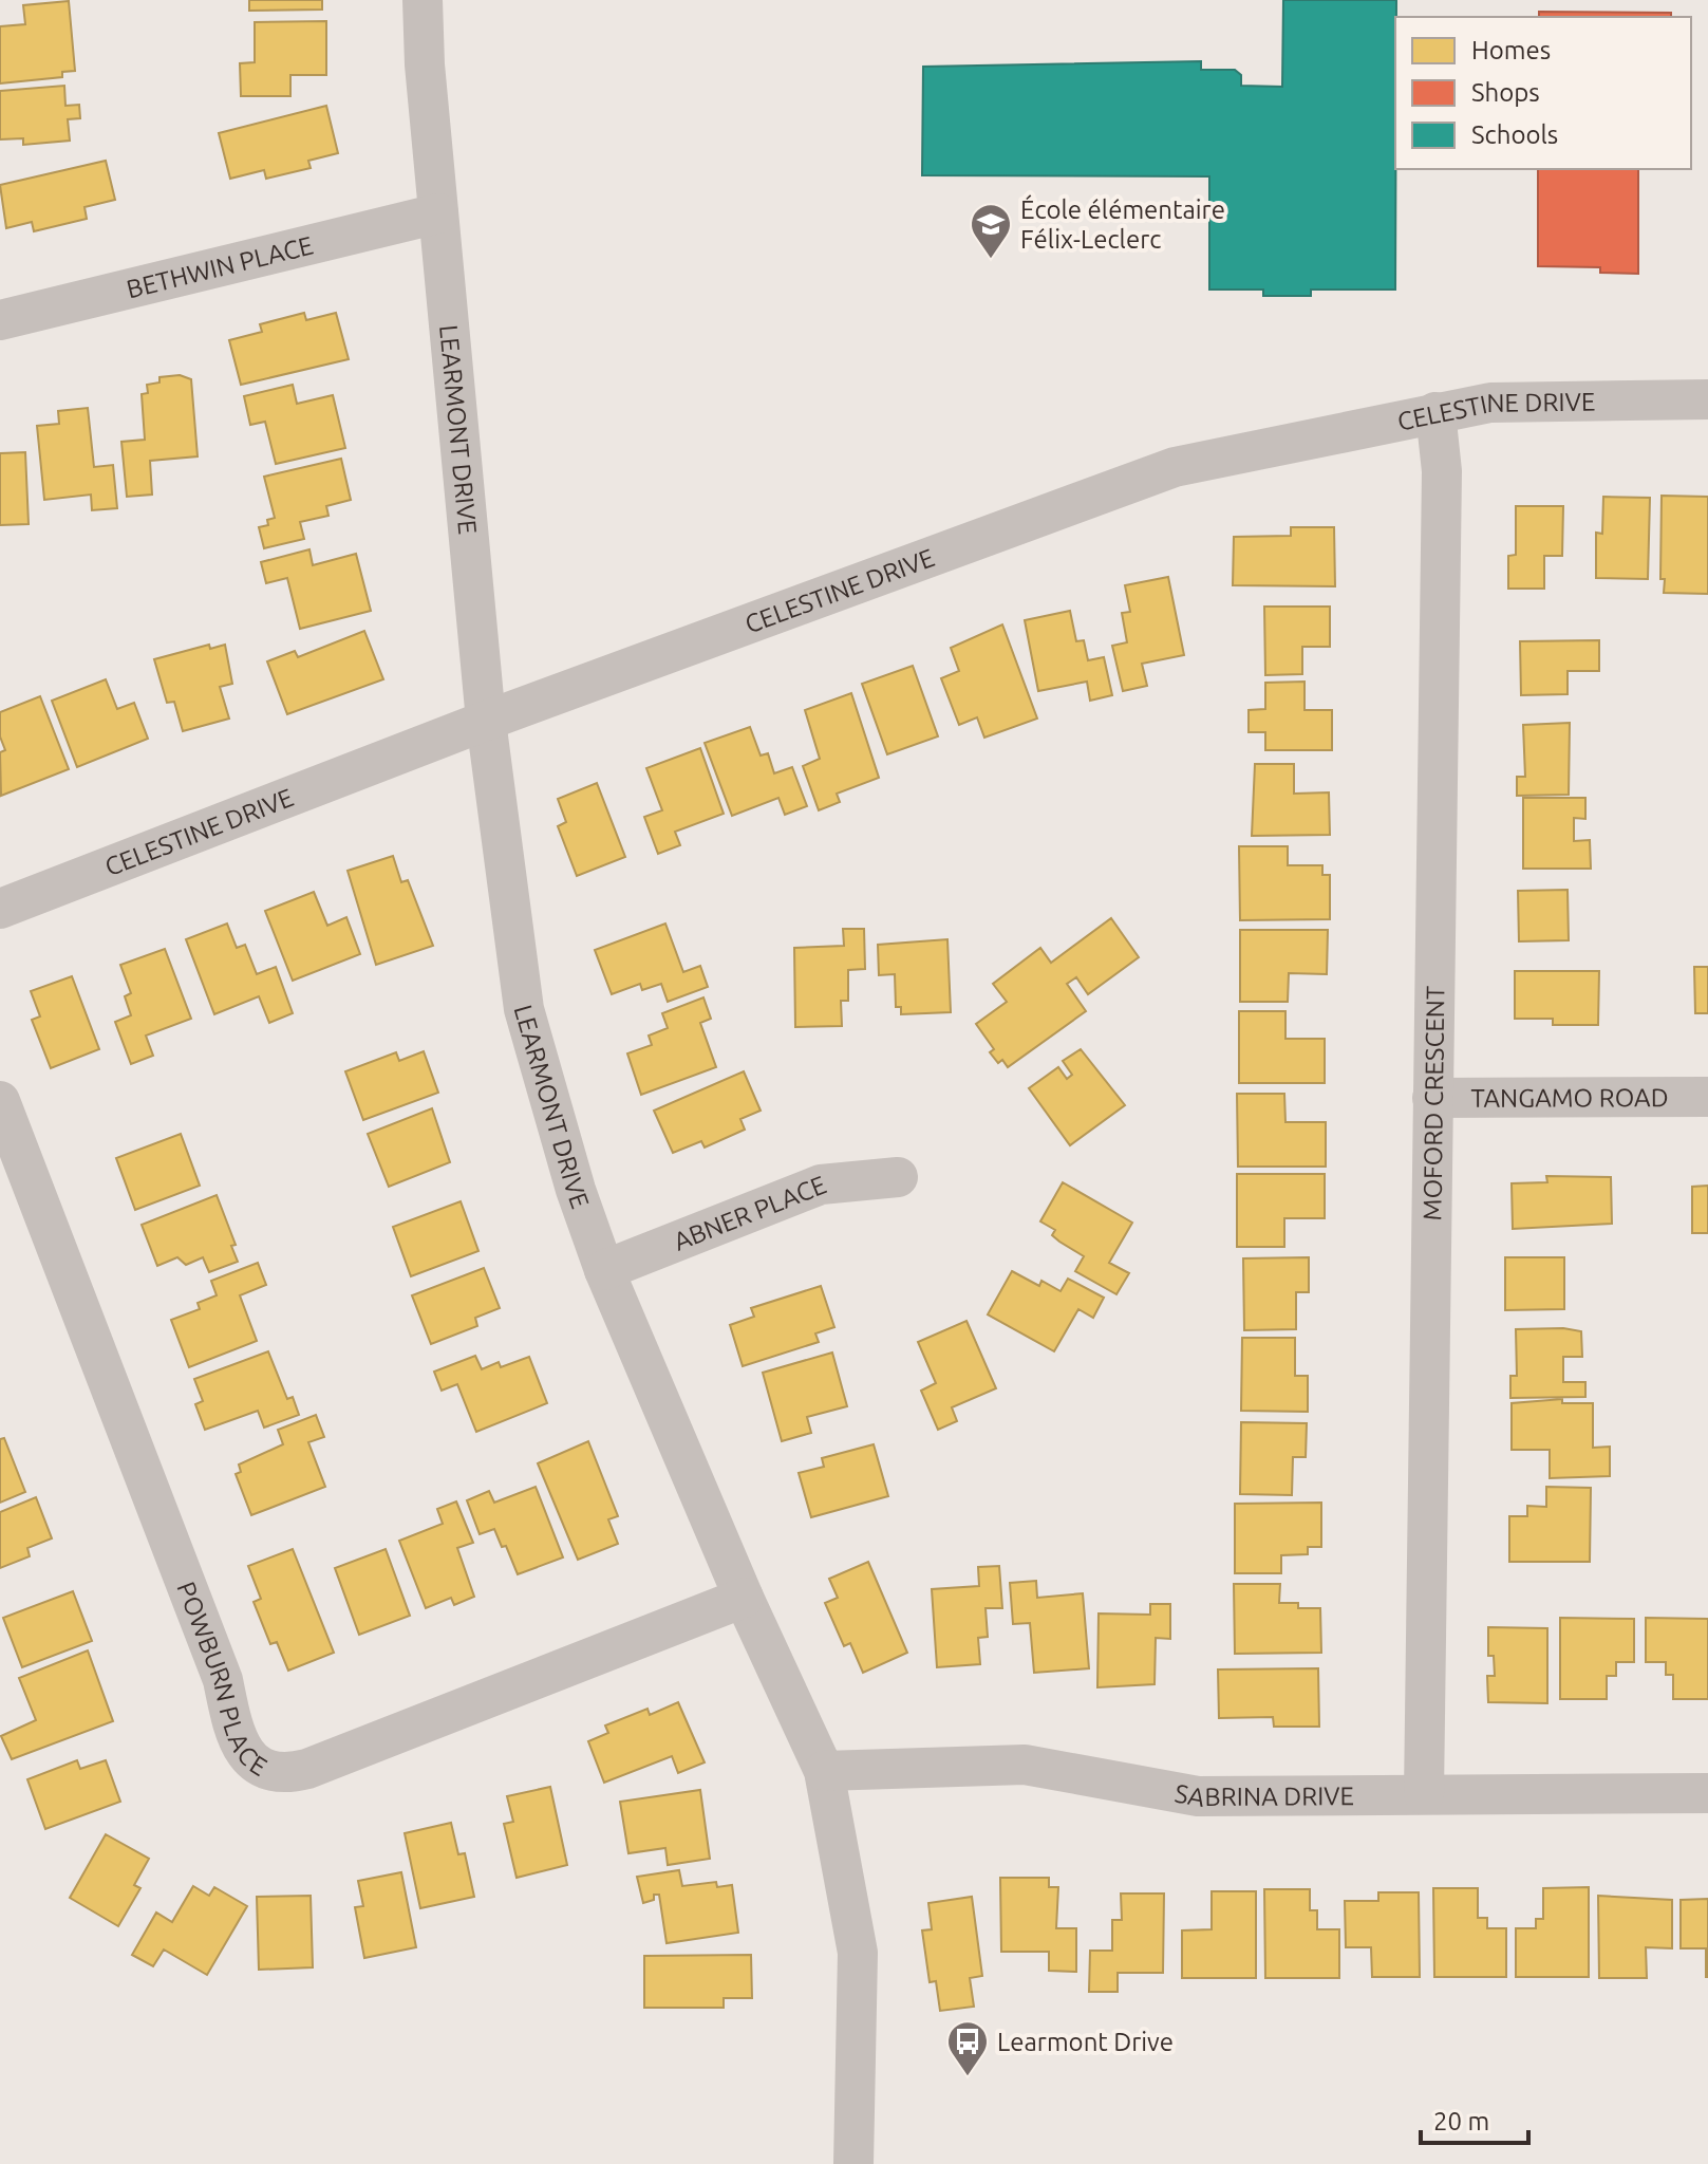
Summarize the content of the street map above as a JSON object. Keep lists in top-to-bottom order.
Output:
{
  "streets": {
    "street": [
      "BETHWIN PLACE",
      "CELESTINE DRIVE",
      "LEARMONT DRIVE",
      "TANGAMO ROAD",
      "MOFORD CRESCENT",
      "ABNER PLACE",
      "POWBURN PLACE",
      "SABRINA DRIVE"
    ]
  },
  "crossings": [
    ["BETHWIN PLACE", "LEARMONT DRIVE"],
    ["CELESTINE DRIVE", "LEARMONT DRIVE"],
    ["CELESTINE DRIVE", "MOFORD CRESCENT"],
    ["LEARMONT DRIVE", "ABNER PLACE"],
    ["LEARMONT DRIVE", "POWBURN PLACE"],
    ["LEARMONT DRIVE", "SABRINA DRIVE"],
    ["TANGAMO ROAD", "MOFORD CRESCENT"],
    ["MOFORD CRESCENT", "SABRINA DRIVE"]
  ],
  "places": {
    "school or university": ["École élémentaire Félix-Leclerc"],
    "bus stop": ["Learmont Drive"]
  },
  "legend": ["Homes", "Shops", "Schools"],
  "scale_bar": "20 m"
}
